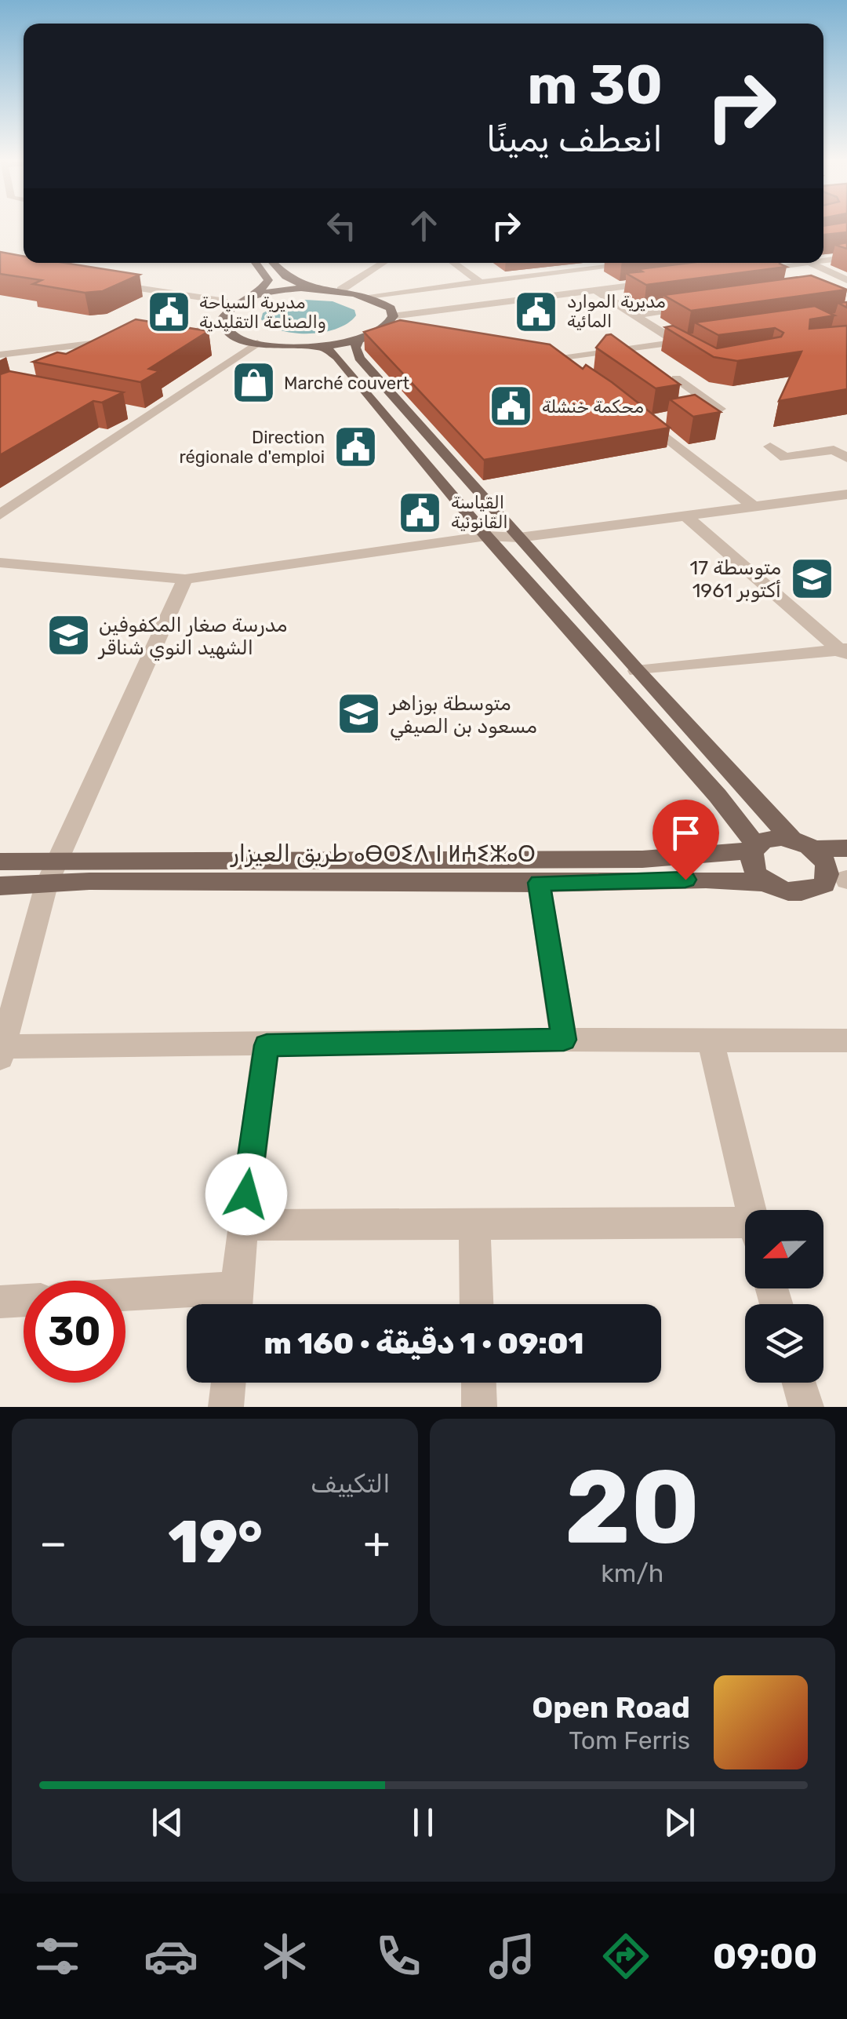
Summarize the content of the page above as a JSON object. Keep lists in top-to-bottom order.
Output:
{
  "streets": {
    "main road": ["طريق العيزار ⴰⴱⵔⵉⴷ ⵏ ⵍⵄⵉⵣⴰⵔ"]
  },
  "places": {
    "public building": [
      "مديرية الموارد المائية",
      "مديرية السياحة والصناعة التقليدية",
      "محكمة خنشلة",
      "Direction régionale d'emploi",
      "القياسة القانونية"
    ],
    "shop": ["Marché couvert"],
    "school or university": ["متوسطة 17 أكتوبر 1961", "مدرسة صغار المكفوفين الشهيد النوي شناقر", "متوسطة بوزاهر مسعود بن الصيفي"]
  },
  "north": "left",
  "page": {
    "turn": ["30 m", "انعطف يمينًا"],
    "limit": "30",
    "trip": "09:01 · 1 دقيقة · 160 m",
    "tile": [
      ["20", "km/h"],
      "التكييف"
    ],
    "heat": ["−", "19°", "+"],
    "song": ["Open Road", "Tom Ferris"],
    "tabs": "09:00"
  }
}
